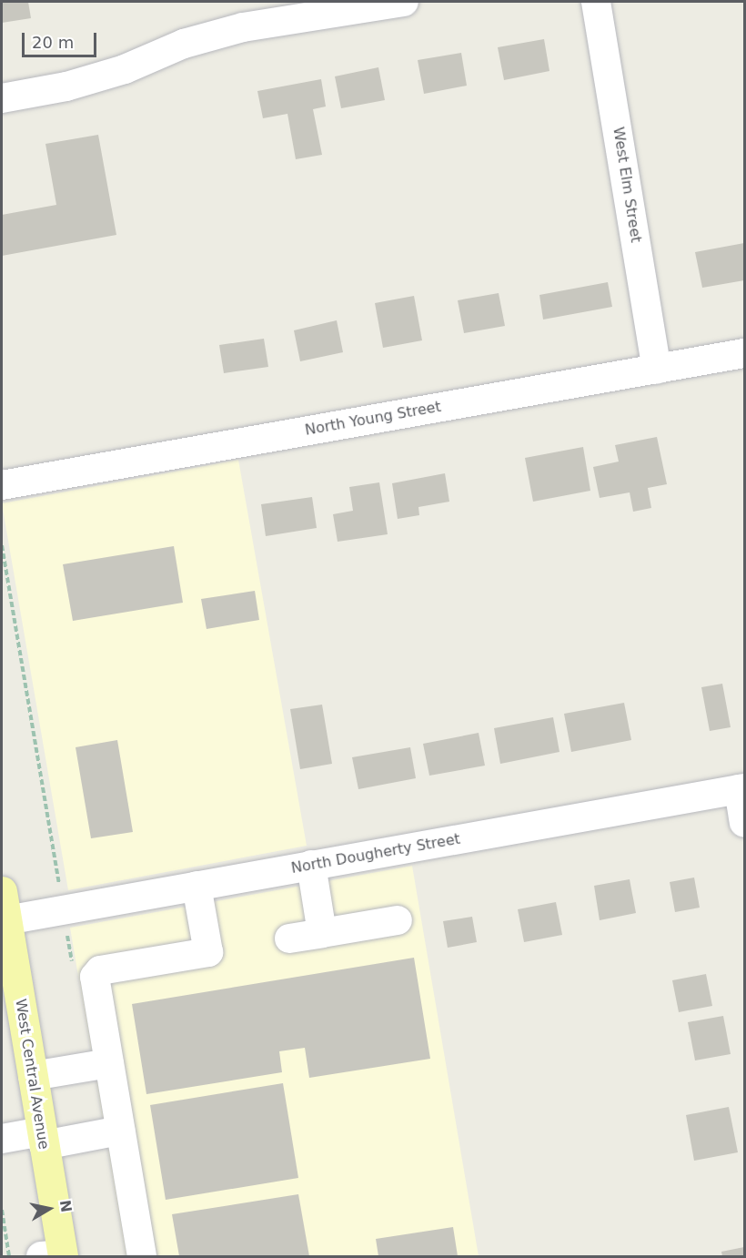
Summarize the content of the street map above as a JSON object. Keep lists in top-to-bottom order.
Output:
{
  "streets": {
    "main road": ["West Central Avenue"],
    "street": ["West Elm Street", "North Young Street", "North Dougherty Street"]
  },
  "crossings": [
    ["West Elm Street", "North Young Street"],
    ["North Dougherty Street", "West Central Avenue"]
  ],
  "scale_bar": "20 m",
  "north": "right"
}
